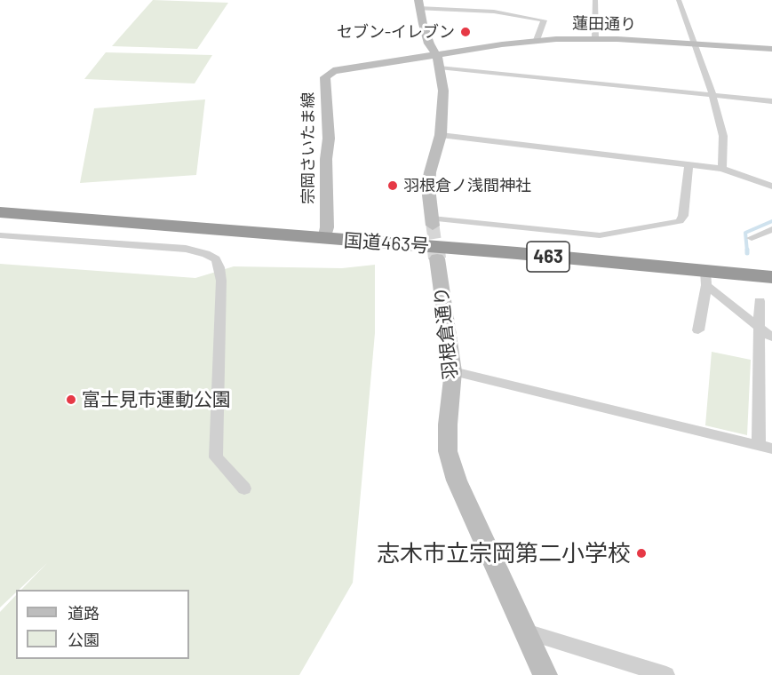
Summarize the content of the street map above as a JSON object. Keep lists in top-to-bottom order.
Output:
{
  "streets": {
    "highway": ["国道463号", "463"],
    "main road": ["蓮田通り", "宗岡さいたま線", "羽根倉通り"]
  },
  "crossings": [
    ["蓮田通り", "宗岡さいたま線"],
    ["宗岡さいたま線", "国道463号"]
  ],
  "places": [
    "セブン-イレブン",
    "羽根倉ノ浅間神社",
    "富士見市運動公園",
    "志木市立宗岡第二小学校"
  ],
  "legend": ["道路", "公園"]
}
